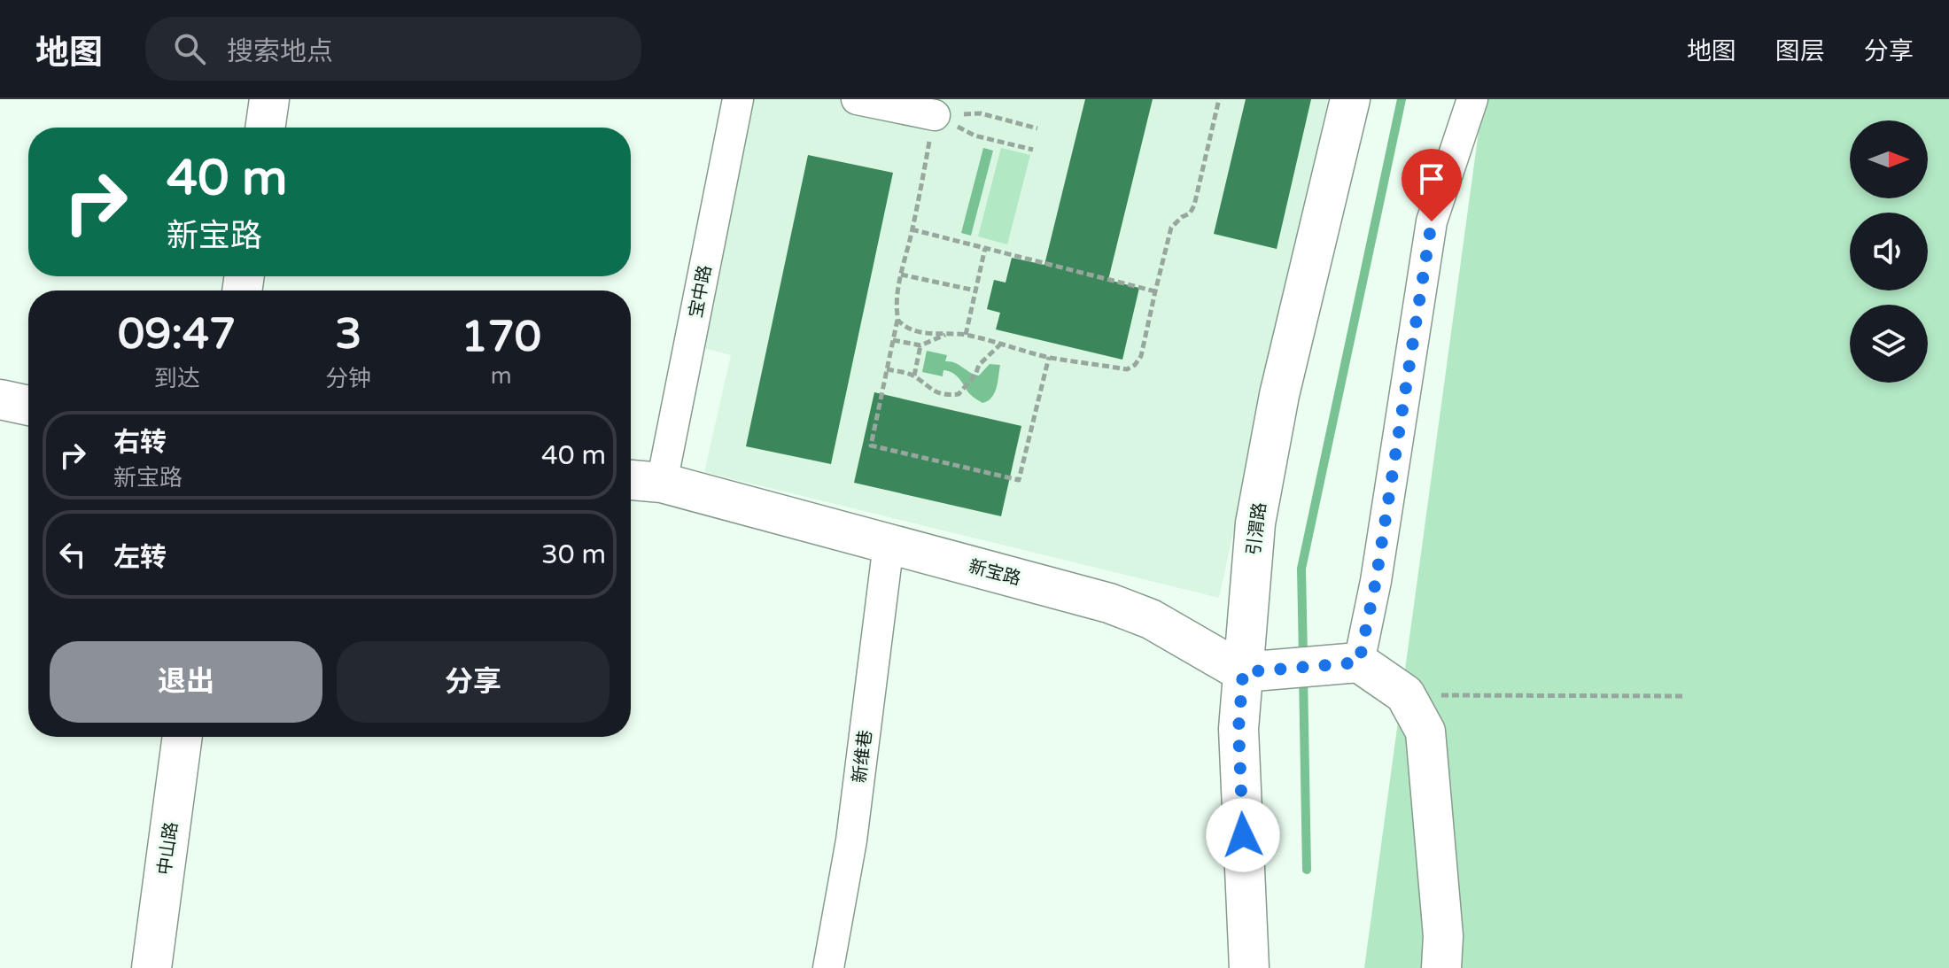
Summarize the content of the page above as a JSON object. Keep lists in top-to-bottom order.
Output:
{
  "streets": {
    "main road": ["引渭路", "新宝路", "中山路"],
    "street": ["宝中路", "新维巷"]
  },
  "crossings": [
    ["宝中路", "新宝路"],
    ["引渭路", "新宝路"],
    ["新宝路", "新维巷"]
  ],
  "north": "right",
  "page": {
    "header": "地图",
    "search": "搜索地点",
    "nav": ["地图", "图层", "分享"],
    "turn": ["40 m", "新宝路"],
    "eta": [
      "09:47",
      "到达",
      "3",
      "分钟",
      "170",
      "m"
    ],
    "list": [
      {
        "name": "右转",
        "note": "新宝路",
        "value": "40 m"
      },
      {
        "name": "左转",
        "value": "30 m"
      }
    ],
    "buttons": ["退出", "分享"]
  }
}
